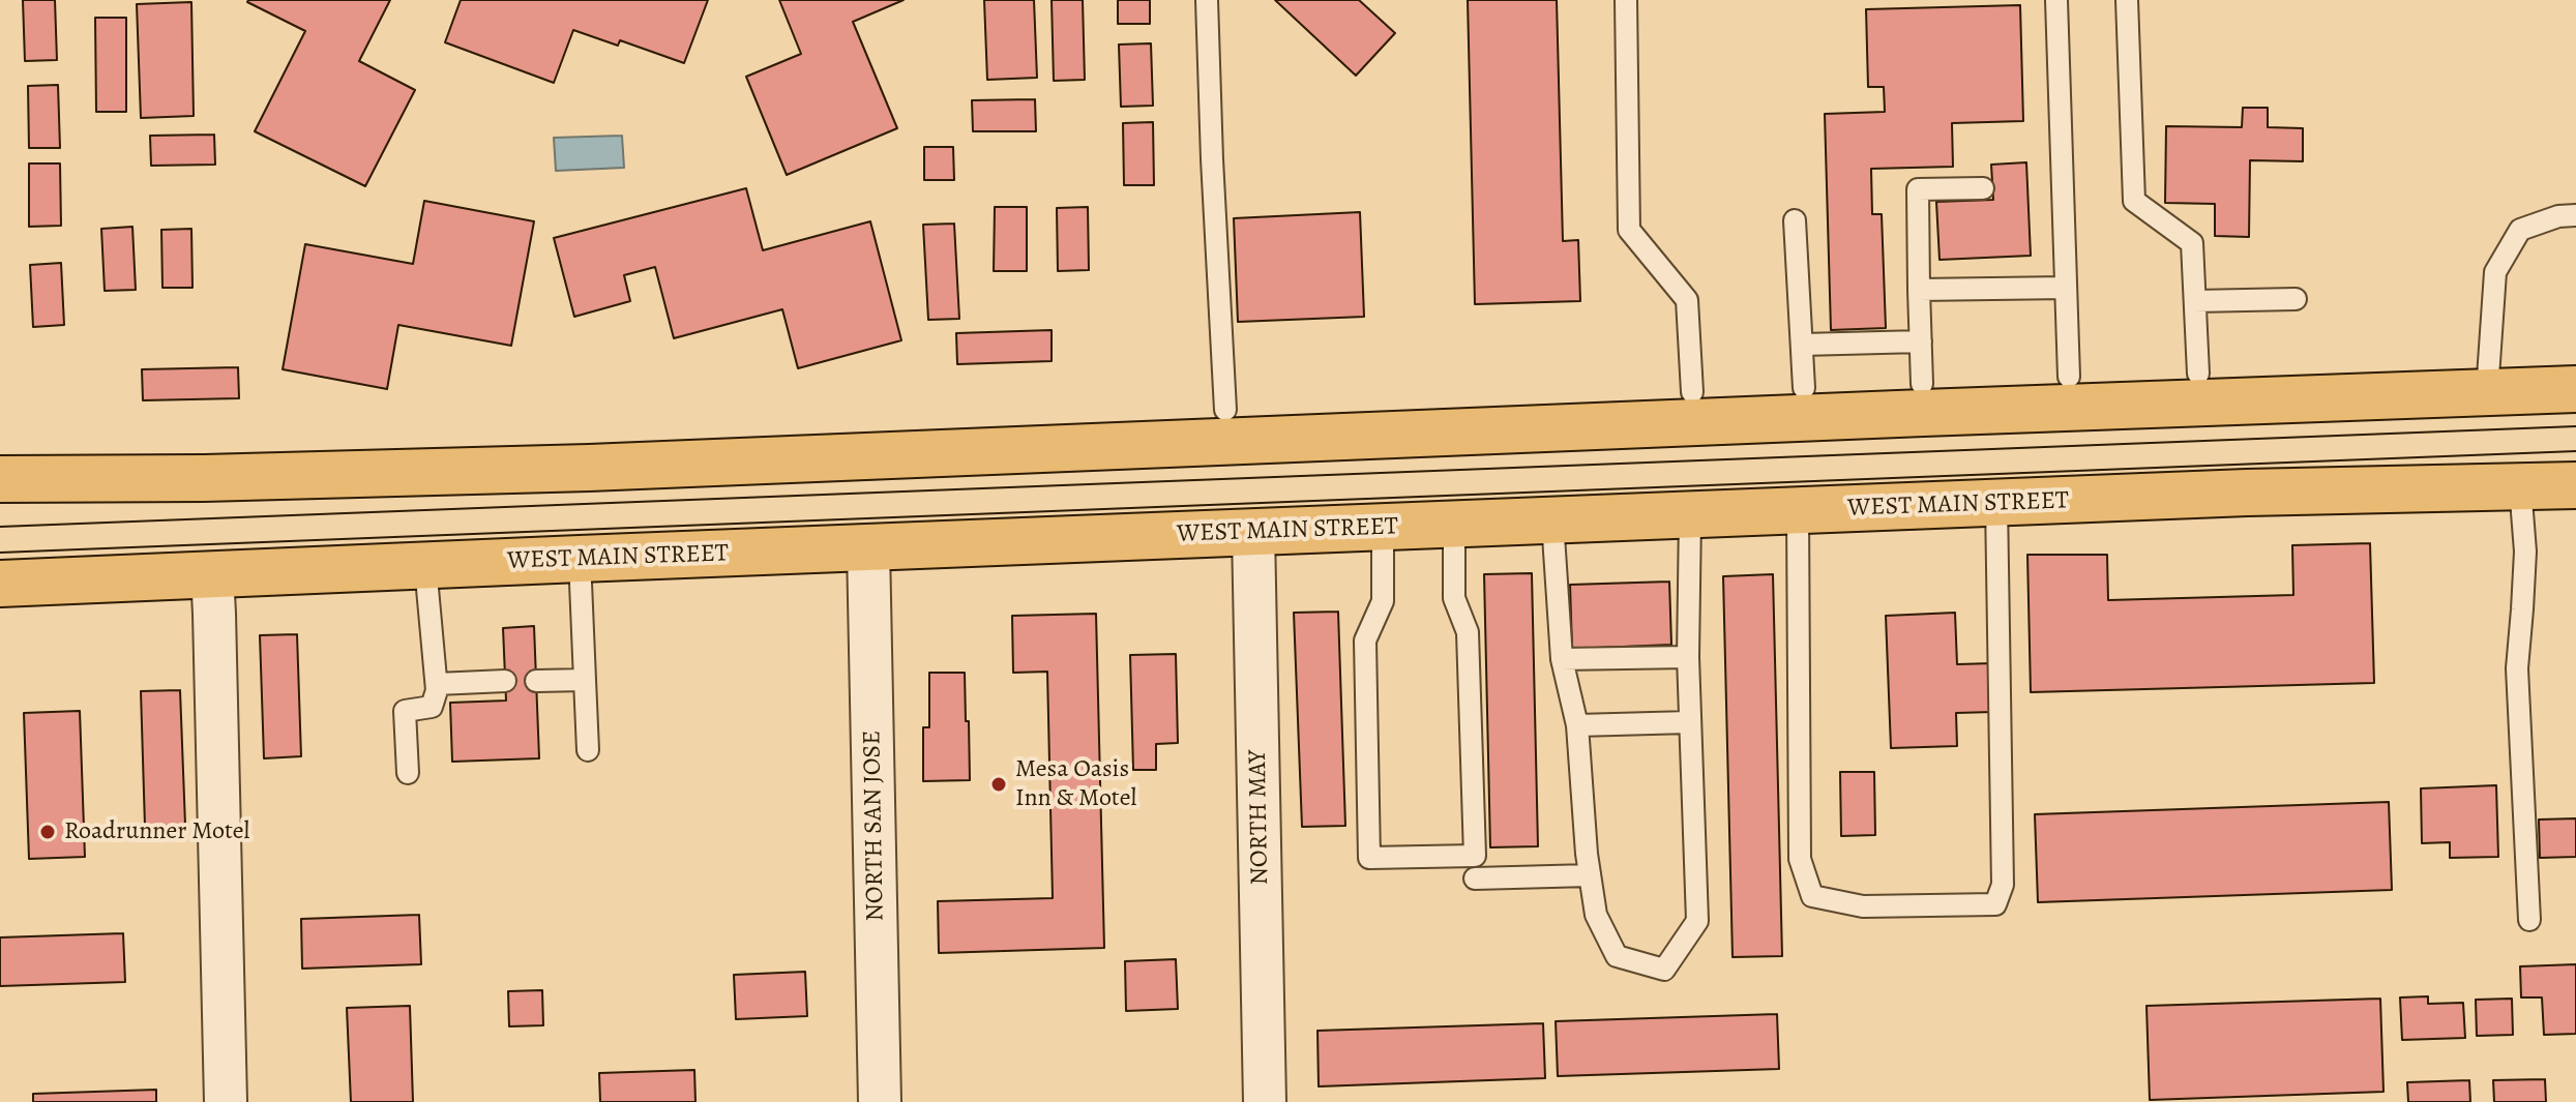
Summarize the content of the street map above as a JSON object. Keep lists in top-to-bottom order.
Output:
{
  "streets": {
    "main road": ["WEST MAIN STREET"],
    "street": ["NORTH MAY", "NORTH SAN JOSE"]
  },
  "crossings": [
    ["WEST MAIN STREET", "NORTH MAY"],
    ["WEST MAIN STREET", "NORTH SAN JOSE"]
  ],
  "places": ["Mesa Oasis Inn & Motel", "Roadrunner Motel"]
}
